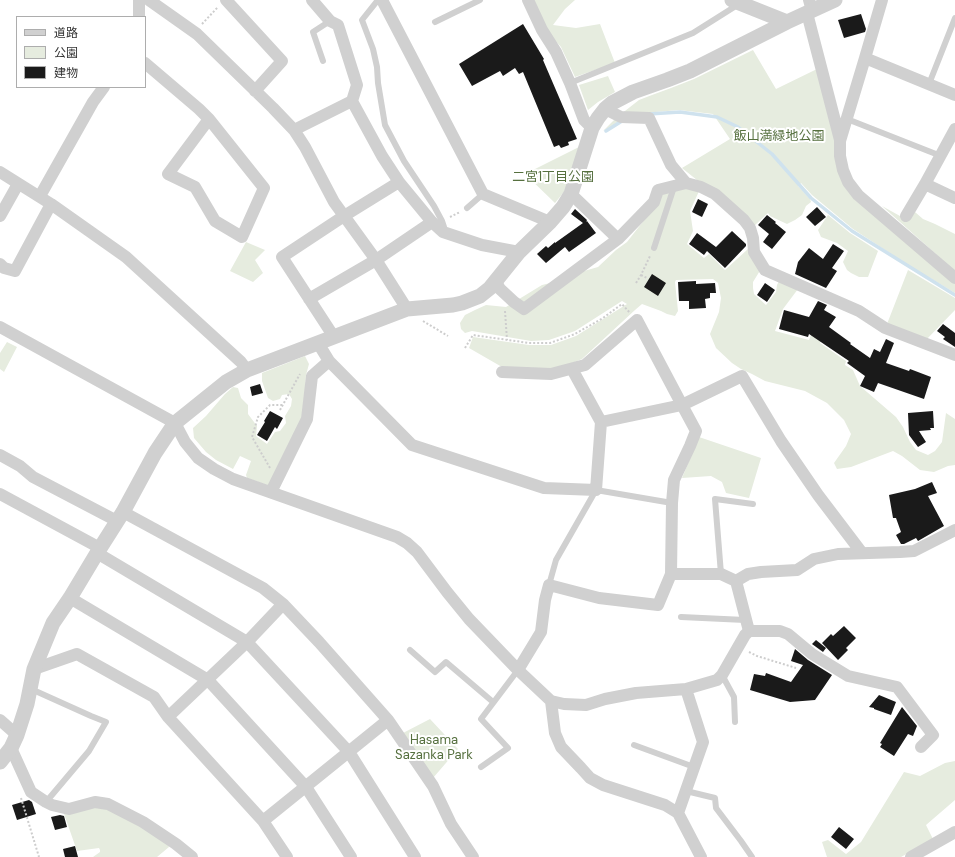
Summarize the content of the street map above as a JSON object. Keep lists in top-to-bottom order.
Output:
{
  "parks": ["飯山満緑地公園", "二宮1丁目公園", "Hasama Sazanka Park"],
  "legend": ["道路", "公園", "建物"]
}
